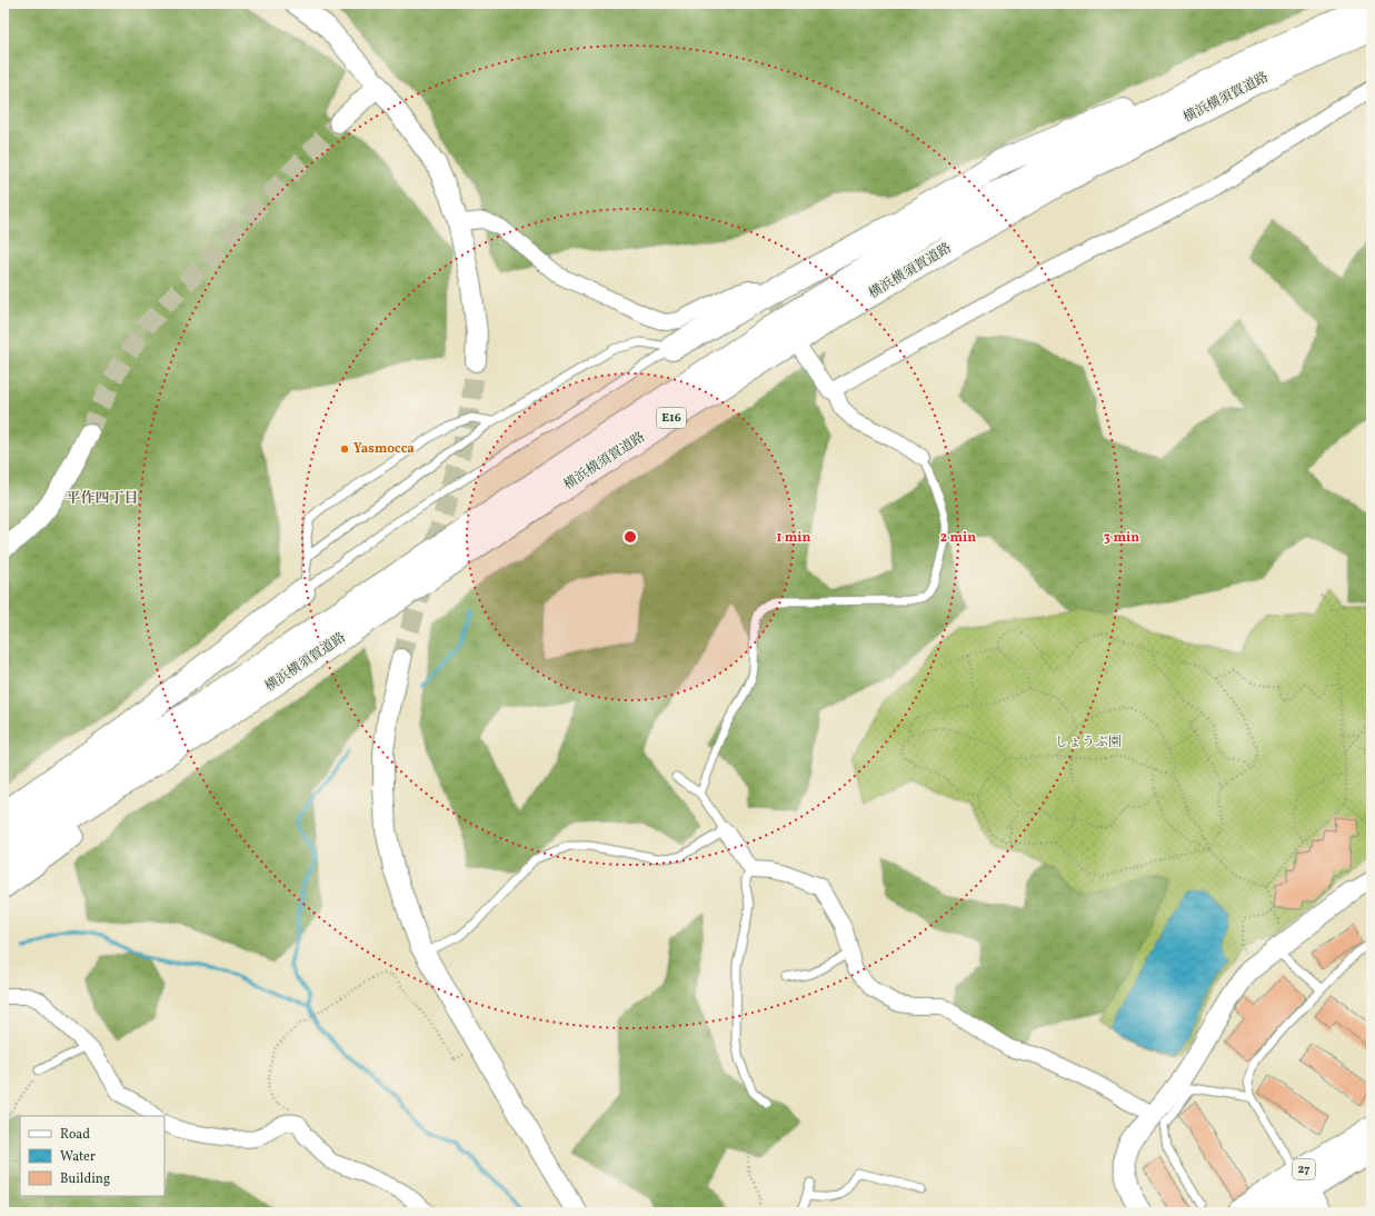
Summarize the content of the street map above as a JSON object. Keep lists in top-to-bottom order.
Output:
{
  "streets": {
    "main road": ["横浜横須賀道路", "E16", "27"]
  },
  "districts": ["平作四丁目"],
  "parks": ["しょうぶ園"],
  "places": ["Yasmocca"],
  "legend": ["Road", "Water", "Building"],
  "rings": ["1 min", "2 min", "3 min"]
}
